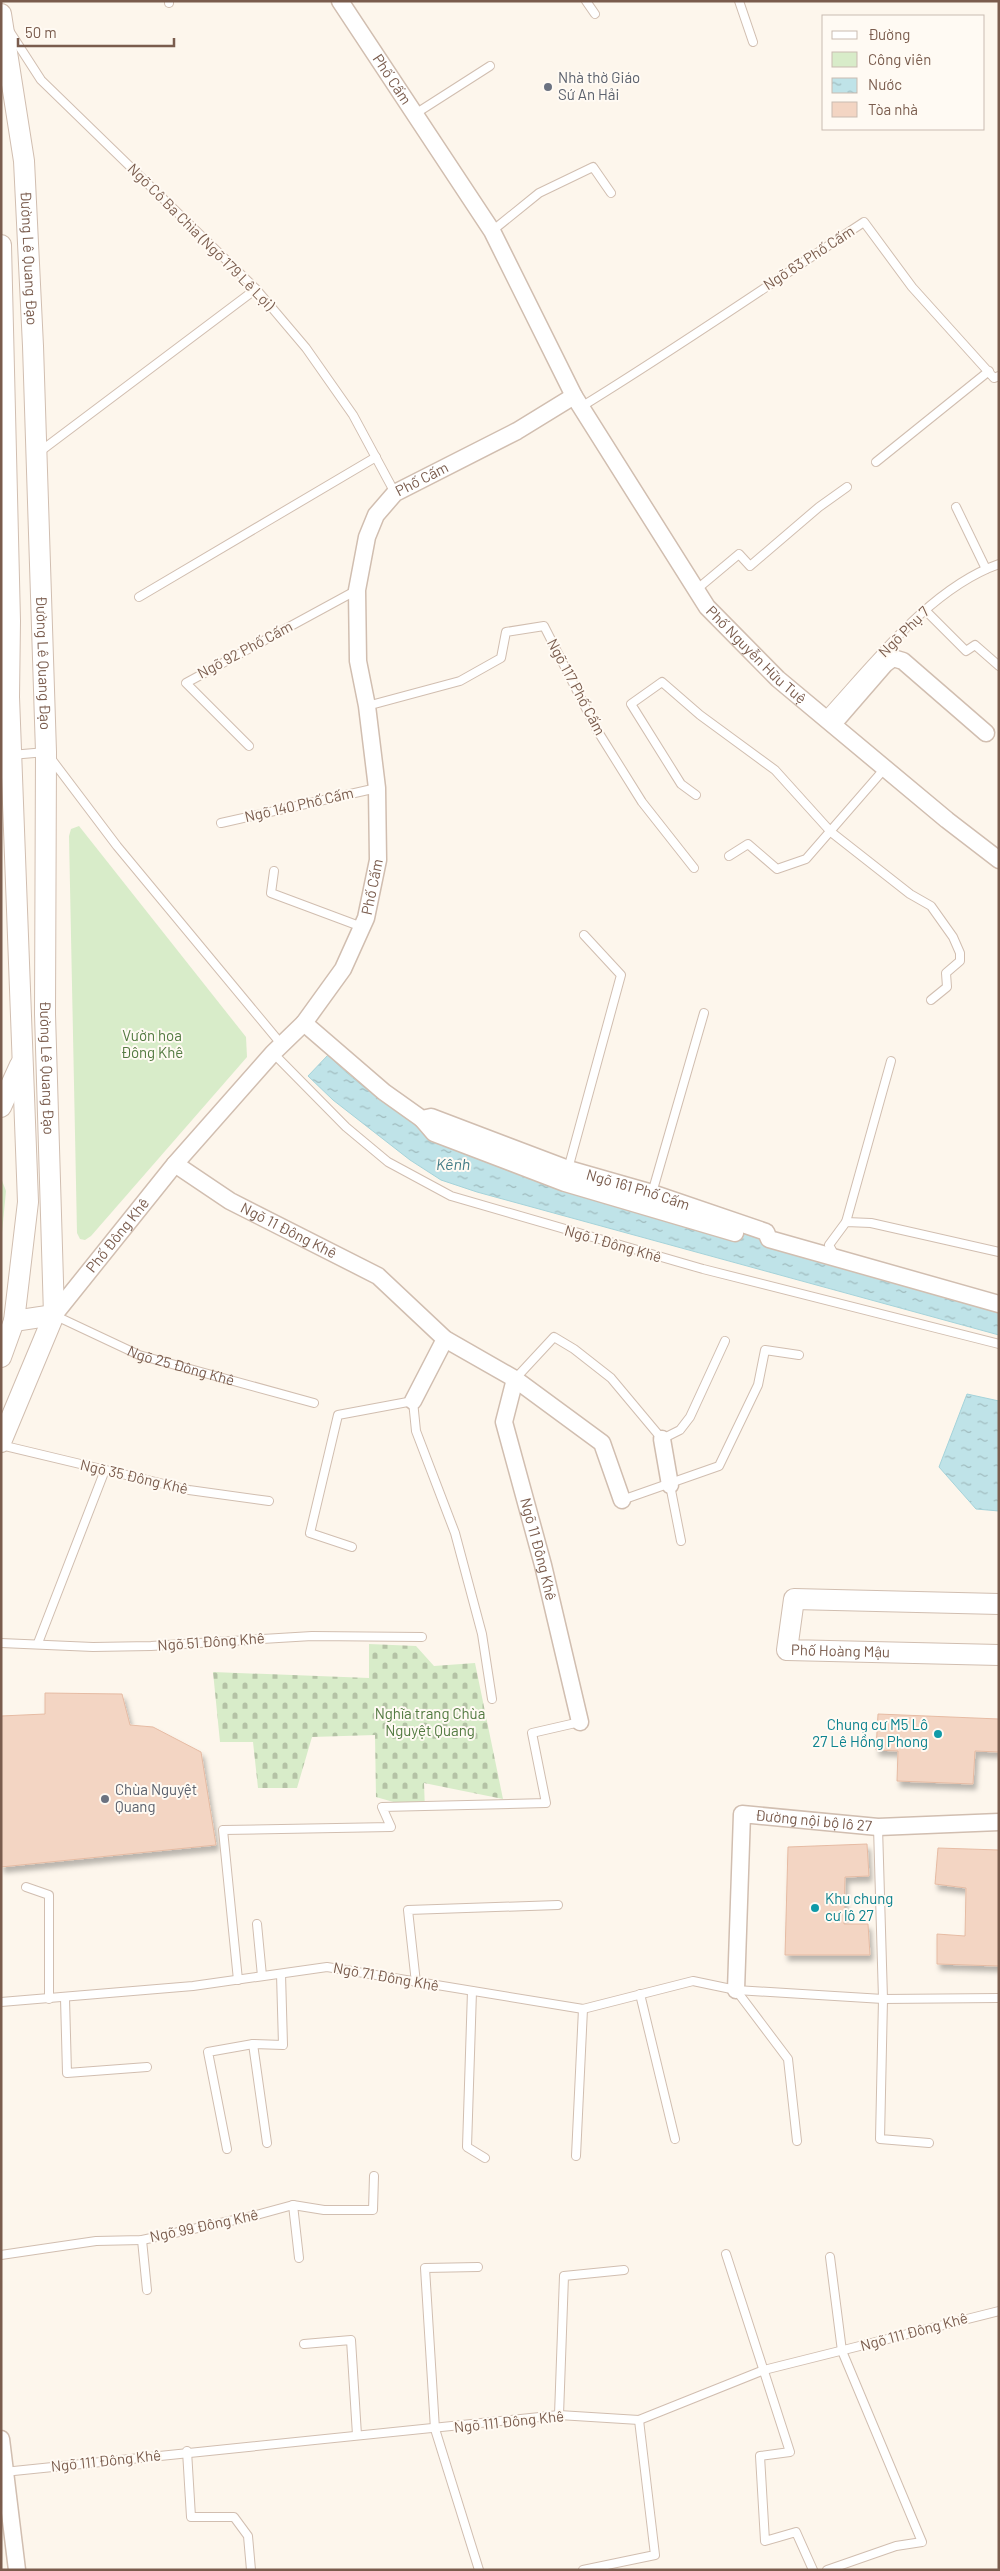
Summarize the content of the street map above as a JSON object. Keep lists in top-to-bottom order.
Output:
{
  "streets": {
    "street": [
      "Phố Cấm",
      "Đường Lê Quang Đạo",
      "Phố Nguyễn Hữu Tuệ",
      "Ngõ 161 Phố Cấm",
      "Ngõ 11 Đông Khê",
      "Phố Đông Khê",
      "Phố Hoàng Mậu",
      "Đường nội bộ lô 27"
    ],
    "lane": [
      "Ngõ Cô Ba Chìa (Ngõ 179 Lê Lợi)",
      "Ngõ 63 Phố Cấm",
      "Ngõ Phụ 7",
      "Ngõ 92 Phố Cấm",
      "Ngõ 117 Phố Cấm",
      "Ngõ 140 Phố Cấm",
      "Ngõ 1 Đông Khê",
      "Ngõ 25 Đông Khê",
      "Ngõ 35 Đông Khê",
      "Ngõ 51 Đông Khê",
      "Ngõ 71 Đông Khê",
      "Ngõ 99 Đông Khê",
      "Ngõ 111 Đông Khê"
    ]
  },
  "crossings": [
    ["Phố Cấm", "Ngõ Cô Ba Chìa (Ngõ 179 Lê Lợi)"],
    ["Phố Cấm", "Ngõ 63 Phố Cấm"],
    ["Phố Cấm", "Ngõ 92 Phố Cấm"],
    ["Phố Cấm", "Phố Nguyễn Hữu Tuệ"],
    ["Phố Cấm", "Ngõ 117 Phố Cấm"],
    ["Phố Cấm", "Ngõ 140 Phố Cấm"],
    ["Phố Cấm", "Phố Đông Khê"],
    ["Phố Cấm", "Ngõ 1 Đông Khê"],
    ["Ngõ Cô Ba Chìa (Ngõ 179 Lê Lợi)", "Đường Lê Quang Đạo"],
    ["Ngõ 63 Phố Cấm", "Phố Nguyễn Hữu Tuệ"],
    ["Đường Lê Quang Đạo", "Phố Đông Khê"],
    ["Đường Lê Quang Đạo", "Ngõ 1 Đông Khê"],
    ["Đường Lê Quang Đạo", "Ngõ 25 Đông Khê"],
    ["Ngõ Phụ 7", "Phố Nguyễn Hữu Tuệ"],
    ["Ngõ 11 Đông Khê", "Phố Đông Khê"],
    ["Phố Đông Khê", "Ngõ 1 Đông Khê"],
    ["Phố Đông Khê", "Ngõ 25 Đông Khê"],
    ["Phố Đông Khê", "Ngõ 35 Đông Khê"],
    ["Đường nội bộ lô 27", "Ngõ 71 Đông Khê"]
  ],
  "water": ["Kênh"],
  "parks": ["Vườn hoa Đông Khê", "Nghĩa trang Chùa Nguyệt Quang"],
  "places": [
    "Nhà thờ Giáo Sứ An Hải",
    "Chung cư M5 Lô 27 Lê Hồng Phong",
    "Chùa Nguyệt Quang",
    "Khu chung cư lô 27"
  ],
  "legend": [
    "Đường",
    "Công viên",
    "Nước",
    "Tòa nhà"
  ],
  "scale_bar": "50 m"
}
